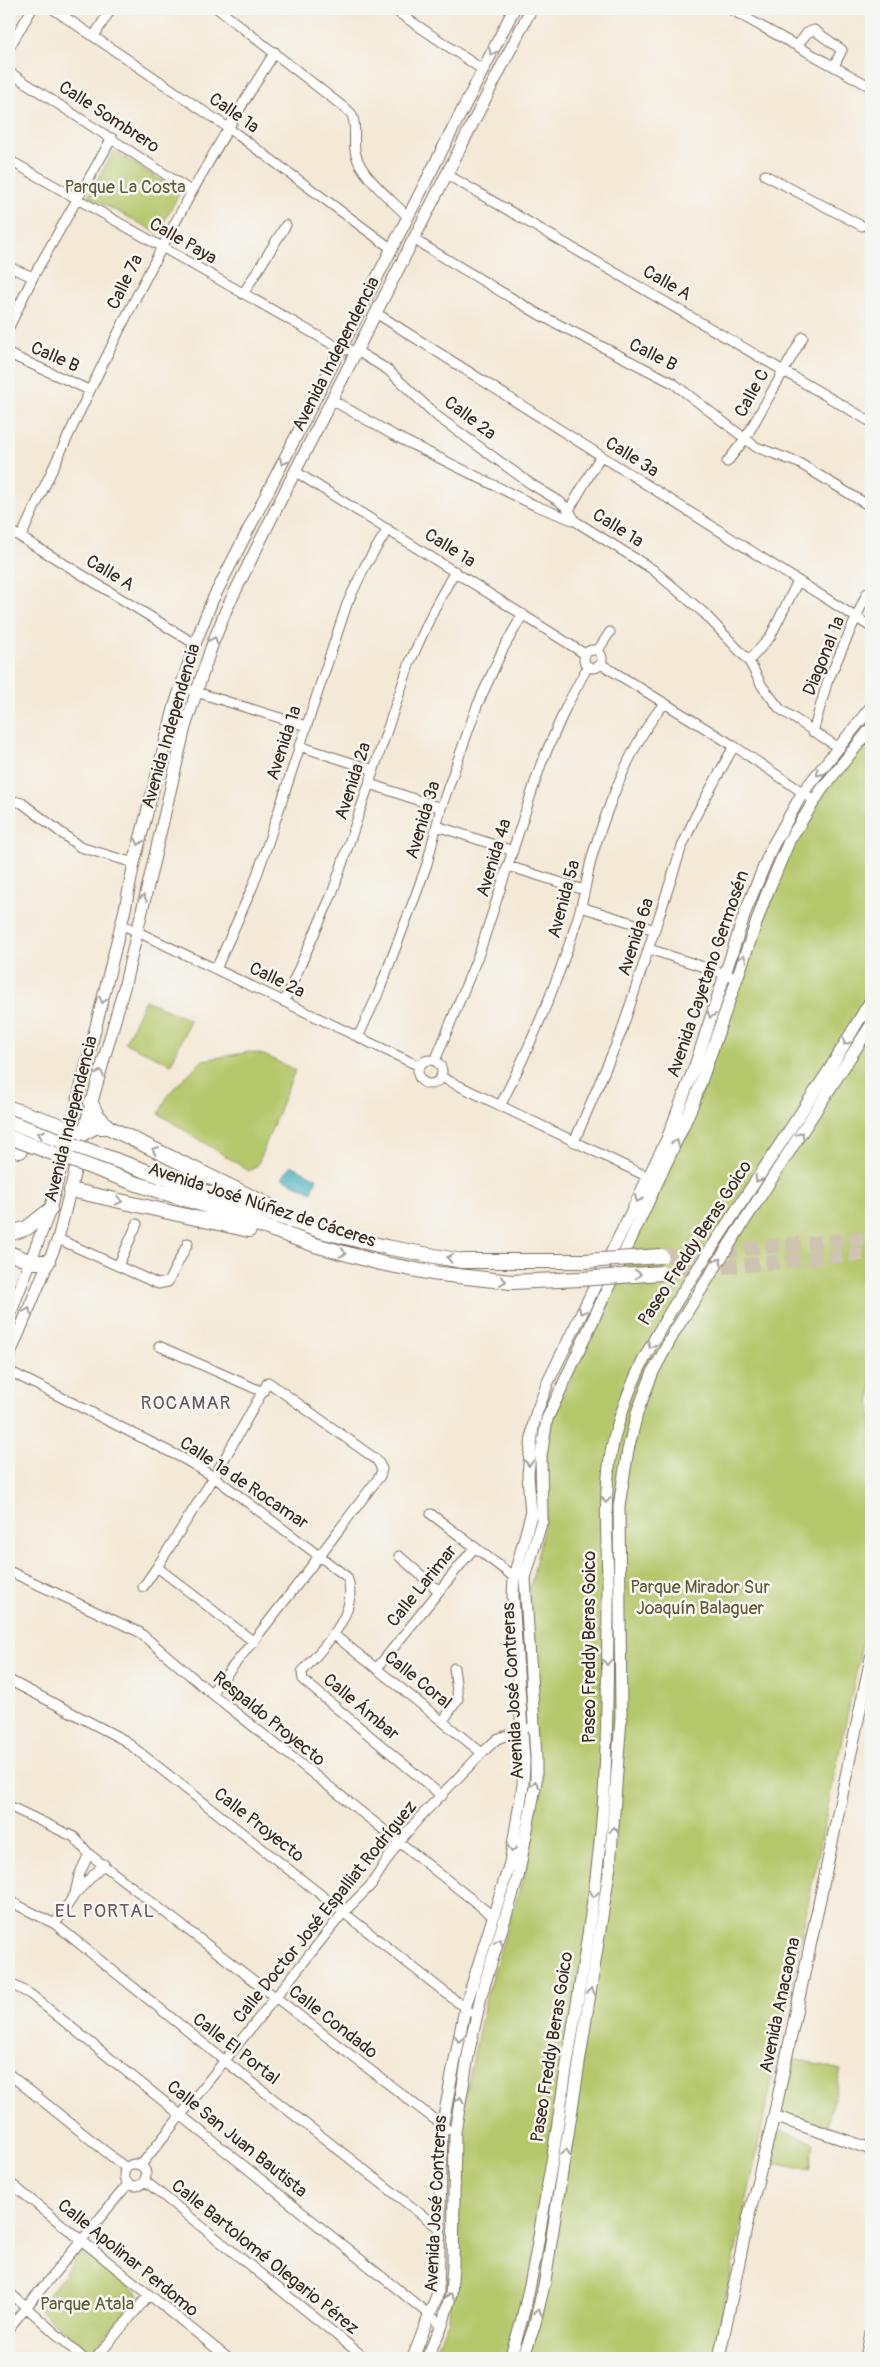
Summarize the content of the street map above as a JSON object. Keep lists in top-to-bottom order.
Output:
{
  "streets": {
    "main road": [
      "Avenida Independencia",
      "Avenida Cayetano Germosén",
      "Avenida José Núñez de Cáceres",
      "Paseo Freddy Beras Goico",
      "Avenida José Contreras",
      "Avenida Anacaona"
    ],
    "street": [
      "Calle 1a",
      "Calle Sombrero",
      "Calle Paya",
      "Calle 7a",
      "Calle A",
      "Calle B",
      "Calle C",
      "Calle 2a",
      "Calle 3a",
      "Calle 1ª",
      "Diagonal 1a",
      "Avenida 1ª",
      "Avenida 2ª",
      "Avenida 3ª",
      "Avenida 4ª",
      "Avenida 5ª",
      "Avenida 6ª",
      "Calle 2ª",
      "Calle 1a de Rocamar",
      "Calle Larimar",
      "Calle Coral",
      "Calle Ámbar",
      "Respaldo Proyecto",
      "Calle Proyecto",
      "Calle Doctor José Espalliat Rodríguez",
      "Calle Condado",
      "Calle El Portal",
      "Calle San Juan Bautista",
      "Calle Bartolomé Olegario Pérez",
      "Calle Apolinar Perdomo"
    ]
  },
  "crossings": [
    ["Calle 1a", "Calle 7a"],
    ["Calle 1a", "Avenida Independencia"],
    ["Calle 1a", "Calle 2a"],
    ["Calle 1a", "Diagonal 1a"],
    ["Calle 1a", "Avenida Cayetano Germosén"],
    ["Calle Sombrero", "Calle 7a"],
    ["Calle Paya", "Calle 7a"],
    ["Calle Paya", "Avenida Independencia"],
    ["Calle Paya", "Calle 2a"],
    ["Calle 7a", "Calle A"],
    ["Calle 7a", "Calle B"],
    ["Calle A", "Avenida Independencia"],
    ["Calle A", "Calle C"],
    ["Avenida Independencia", "Calle B"],
    ["Avenida Independencia", "Calle 2a"],
    ["Avenida Independencia", "Calle 3a"],
    ["Avenida Independencia", "Calle 1ª"],
    ["Avenida Independencia", "Calle 2ª"],
    ["Calle B", "Calle C"],
    ["Calle 3a", "Diagonal 1a"],
    ["Calle 1ª", "Avenida 1ª"],
    ["Calle 1ª", "Avenida 2ª"],
    ["Calle 1ª", "Avenida 3ª"],
    ["Calle 1ª", "Avenida 4ª"],
    ["Avenida 1ª", "Calle 2ª"],
    ["Avenida 2ª", "Calle 2ª"],
    ["Avenida 3ª", "Calle 2ª"],
    ["Avenida 4ª", "Calle 2ª"],
    ["Avenida Cayetano Germosén", "Avenida José Contreras"],
    ["Calle 1a de Rocamar", "Calle Coral"],
    ["Calle 1a de Rocamar", "Calle Ámbar"],
    ["Calle Larimar", "Calle Coral"],
    ["Calle Coral", "Calle Ámbar"],
    ["Calle Coral", "Calle Doctor José Espalliat Rodríguez"],
    ["Avenida José Contreras", "Respaldo Proyecto"],
    ["Avenida José Contreras", "Calle Proyecto"],
    ["Avenida José Contreras", "Calle Doctor José Espalliat Rodríguez"],
    ["Avenida José Contreras", "Calle Condado"],
    ["Avenida José Contreras", "Calle El Portal"],
    ["Avenida José Contreras", "Calle San Juan Bautista"],
    ["Calle Ámbar", "Calle Doctor José Espalliat Rodríguez"],
    ["Respaldo Proyecto", "Calle Doctor José Espalliat Rodríguez"],
    ["Calle Proyecto", "Calle Doctor José Espalliat Rodríguez"],
    ["Calle Doctor José Espalliat Rodríguez", "Calle Condado"],
    ["Calle Doctor José Espalliat Rodríguez", "Calle El Portal"],
    ["Calle Doctor José Espalliat Rodríguez", "Calle San Juan Bautista"],
    ["Calle Doctor José Espalliat Rodríguez", "Calle Bartolomé Olegario Pérez"]
  ],
  "districts": ["ROCAMAR", "EL PORTAL"],
  "parks": ["Parque La Costa", "Parque Mirador Sur Joaquín Balaguer", "Parque Atala"]
}
